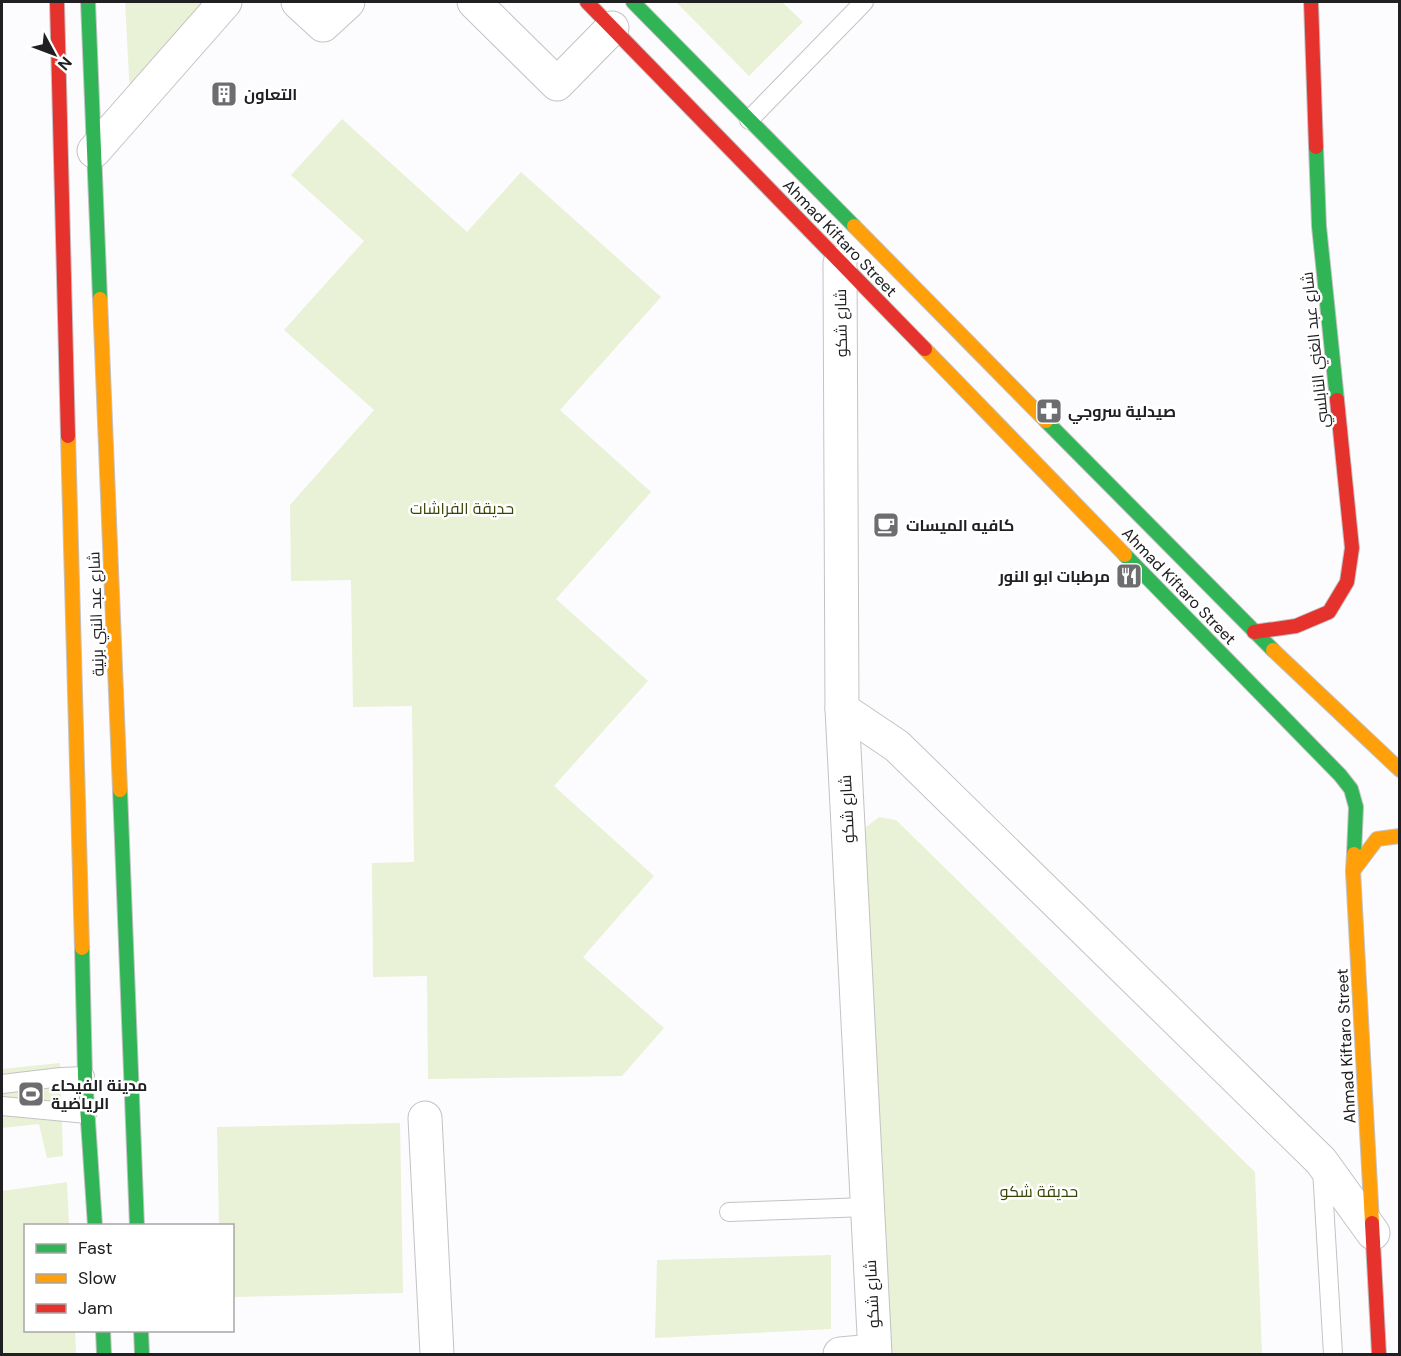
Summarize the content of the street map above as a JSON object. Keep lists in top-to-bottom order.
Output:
{
  "streets": {
    "main road": ["Ahmad Kiftaro Street", "شارع عبد الغني النابلسي", "شارع عبد النبي برنية"],
    "street": ["شارع شكو"]
  },
  "crossings": [
    ["Ahmad Kiftaro Street", "شارع شكو"],
    ["Ahmad Kiftaro Street", "شارع عبد الغني النابلسي"]
  ],
  "parks": ["حديقة الفراشات", "حديقة شكو"],
  "places": {
    "building": ["التعاون"],
    "pharmacy": ["صيدلية سروجي"],
    "cafe": ["كافيه الميسات"],
    "restaurant": ["مرطبات ابو النور"],
    "sports": ["مدينة الفيحاء الرياضية"]
  },
  "legend": ["Fast", "Slow", "Jam"],
  "north": "bottom right"
}
